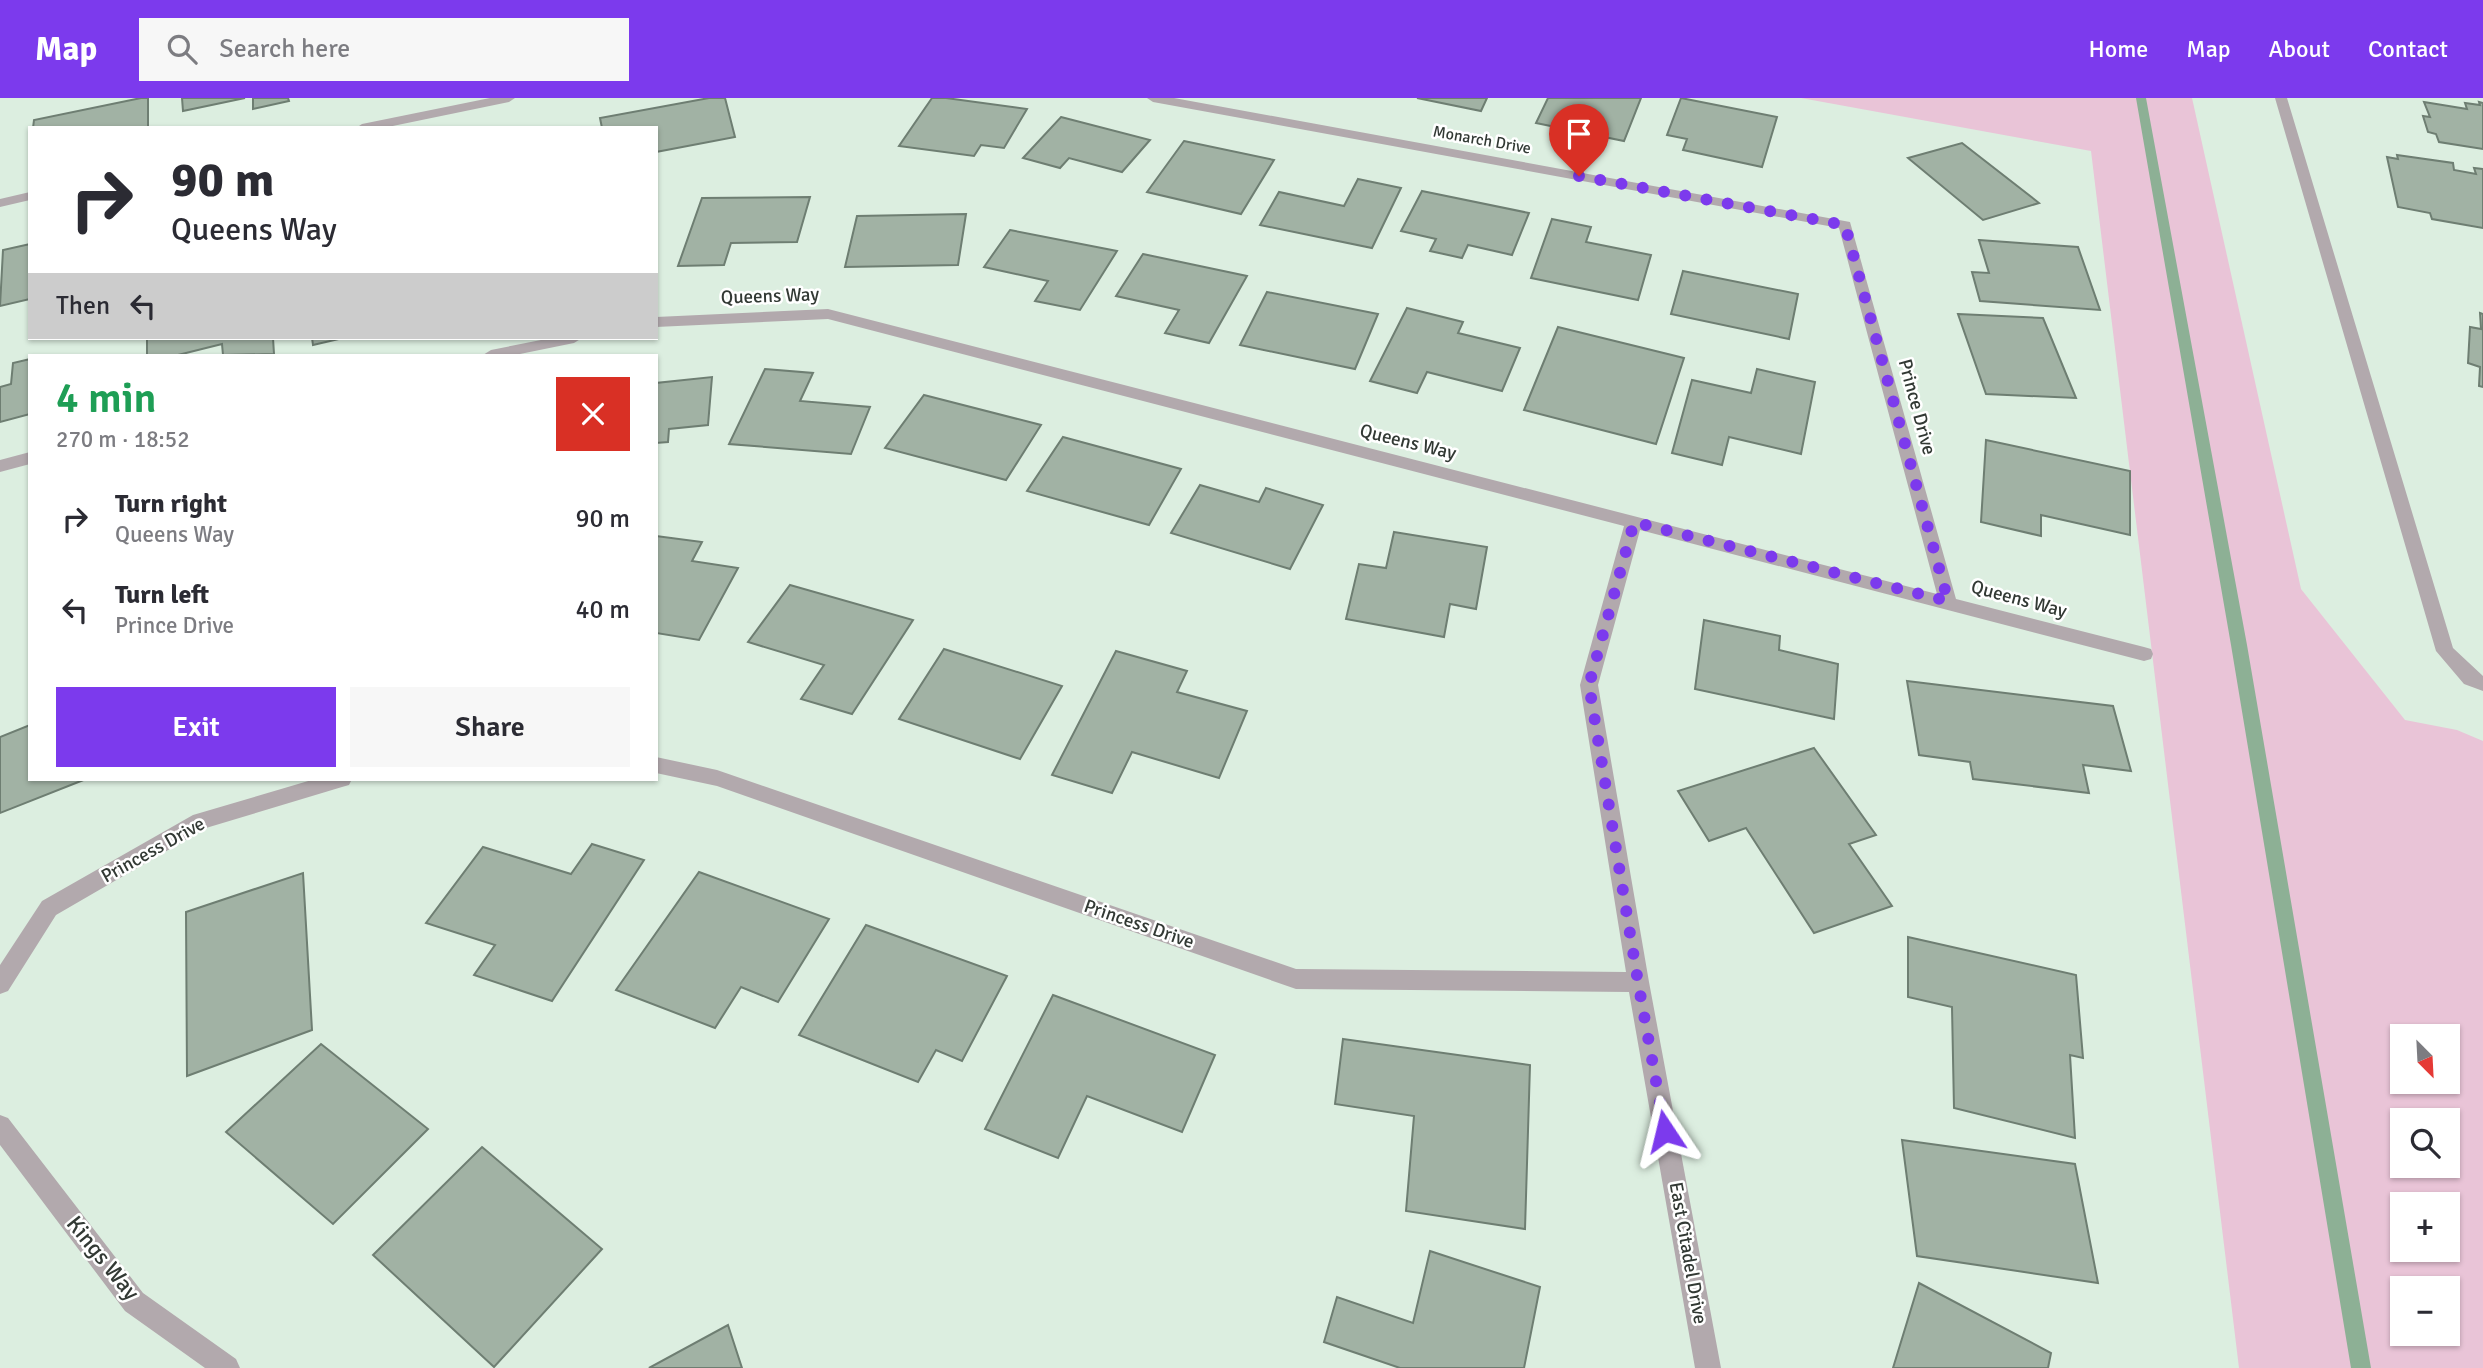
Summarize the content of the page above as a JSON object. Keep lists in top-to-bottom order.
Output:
{
  "streets": {
    "street": [
      "Monarch Drive",
      "Queens Way",
      "Prince Drive",
      "Princess Drive",
      "East Citadel Drive",
      "Kings Way"
    ]
  },
  "crossings": [
    ["Monarch Drive", "Prince Drive"],
    ["Queens Way", "Prince Drive"],
    ["Queens Way", "East Citadel Drive"],
    ["Princess Drive", "East Citadel Drive"]
  ],
  "north": "bottom right",
  "page": {
    "header": "Map",
    "search": "Search here",
    "nav": [
      "Home",
      "Map",
      "About",
      "Contact"
    ],
    "turn": ["90 m", "Queens Way"],
    "then": "Then",
    "heading": ["4 min", "270 m · 18:52"],
    "list": [
      {
        "name": "Turn right",
        "note": "Queens Way",
        "value": "90 m"
      },
      {
        "name": "Turn left",
        "note": "Prince Drive",
        "value": "40 m"
      }
    ],
    "buttons": ["Exit", "Share"],
    "map_buttons": ["+", "−"]
  }
}
